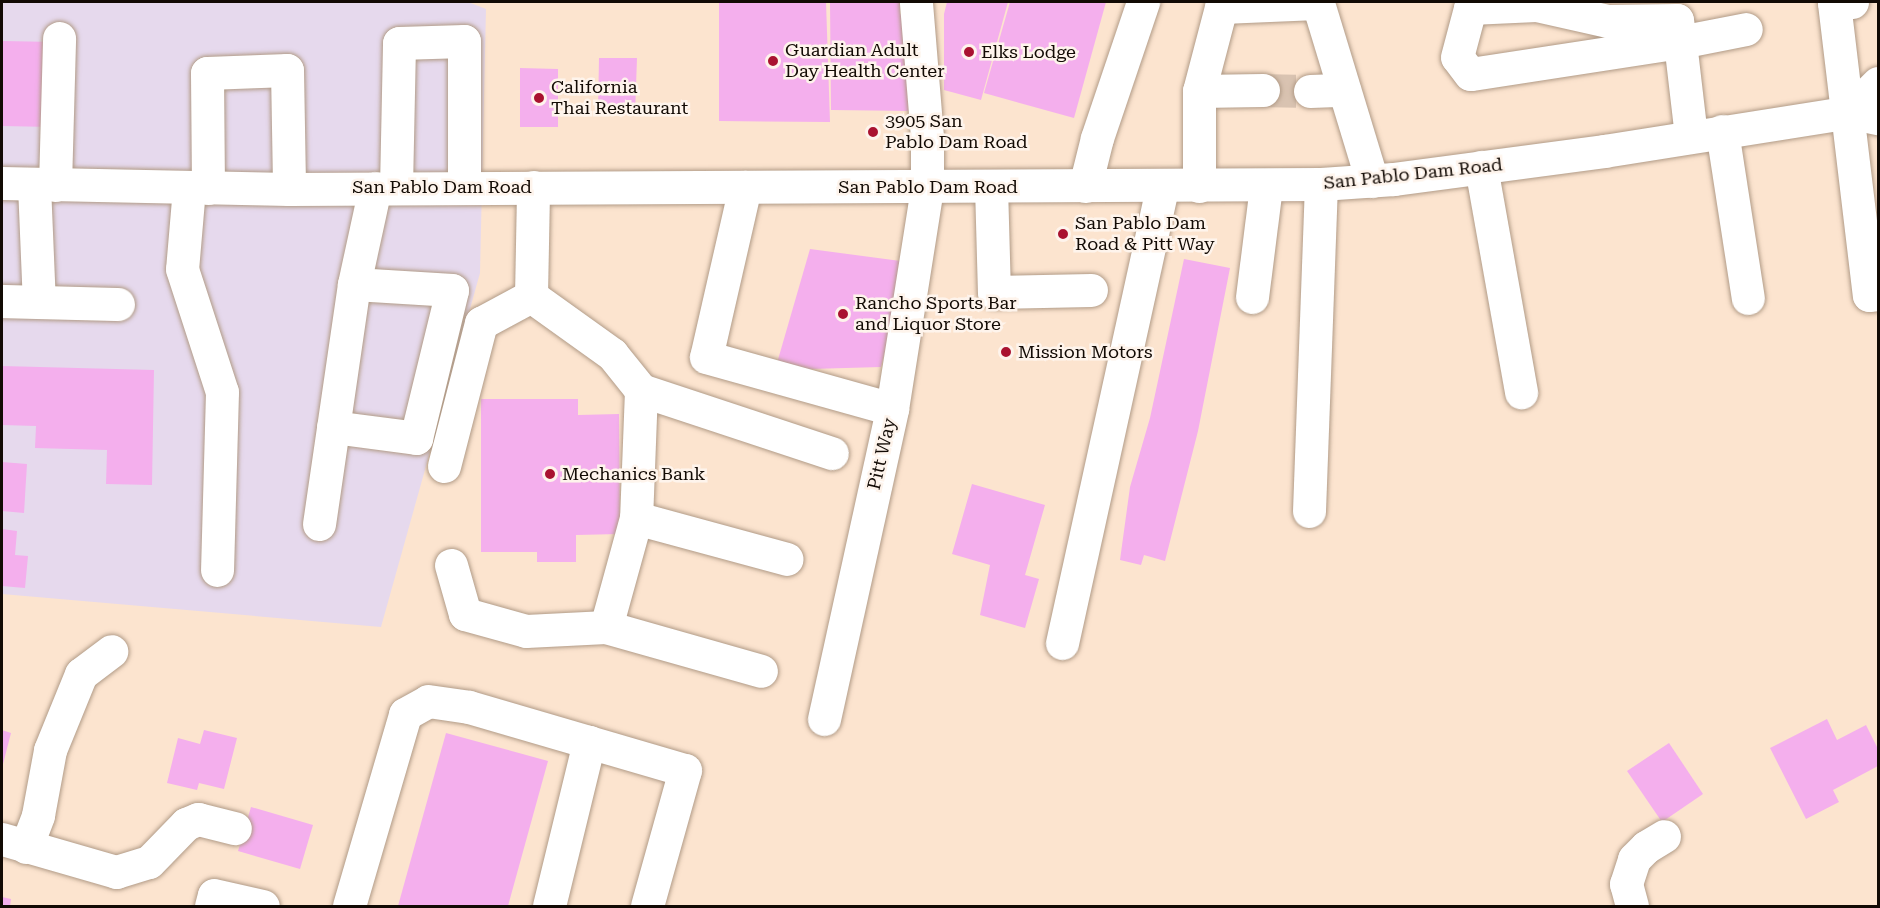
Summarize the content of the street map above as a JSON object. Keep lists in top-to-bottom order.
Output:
{
  "streets": {
    "main road": ["San Pablo Dam Road", "Pitt Way"]
  },
  "crossings": [
    ["San Pablo Dam Road", "Pitt Way"]
  ],
  "places": [
    "Elks Lodge",
    "Guardian Adult Day Health Center",
    "California Thai Restaurant",
    "3905 San Pablo Dam Road",
    "San Pablo Dam Road & Pitt Way",
    "Rancho Sports Bar and Liquor Store",
    "Mission Motors",
    "Mechanics Bank"
  ]
}
